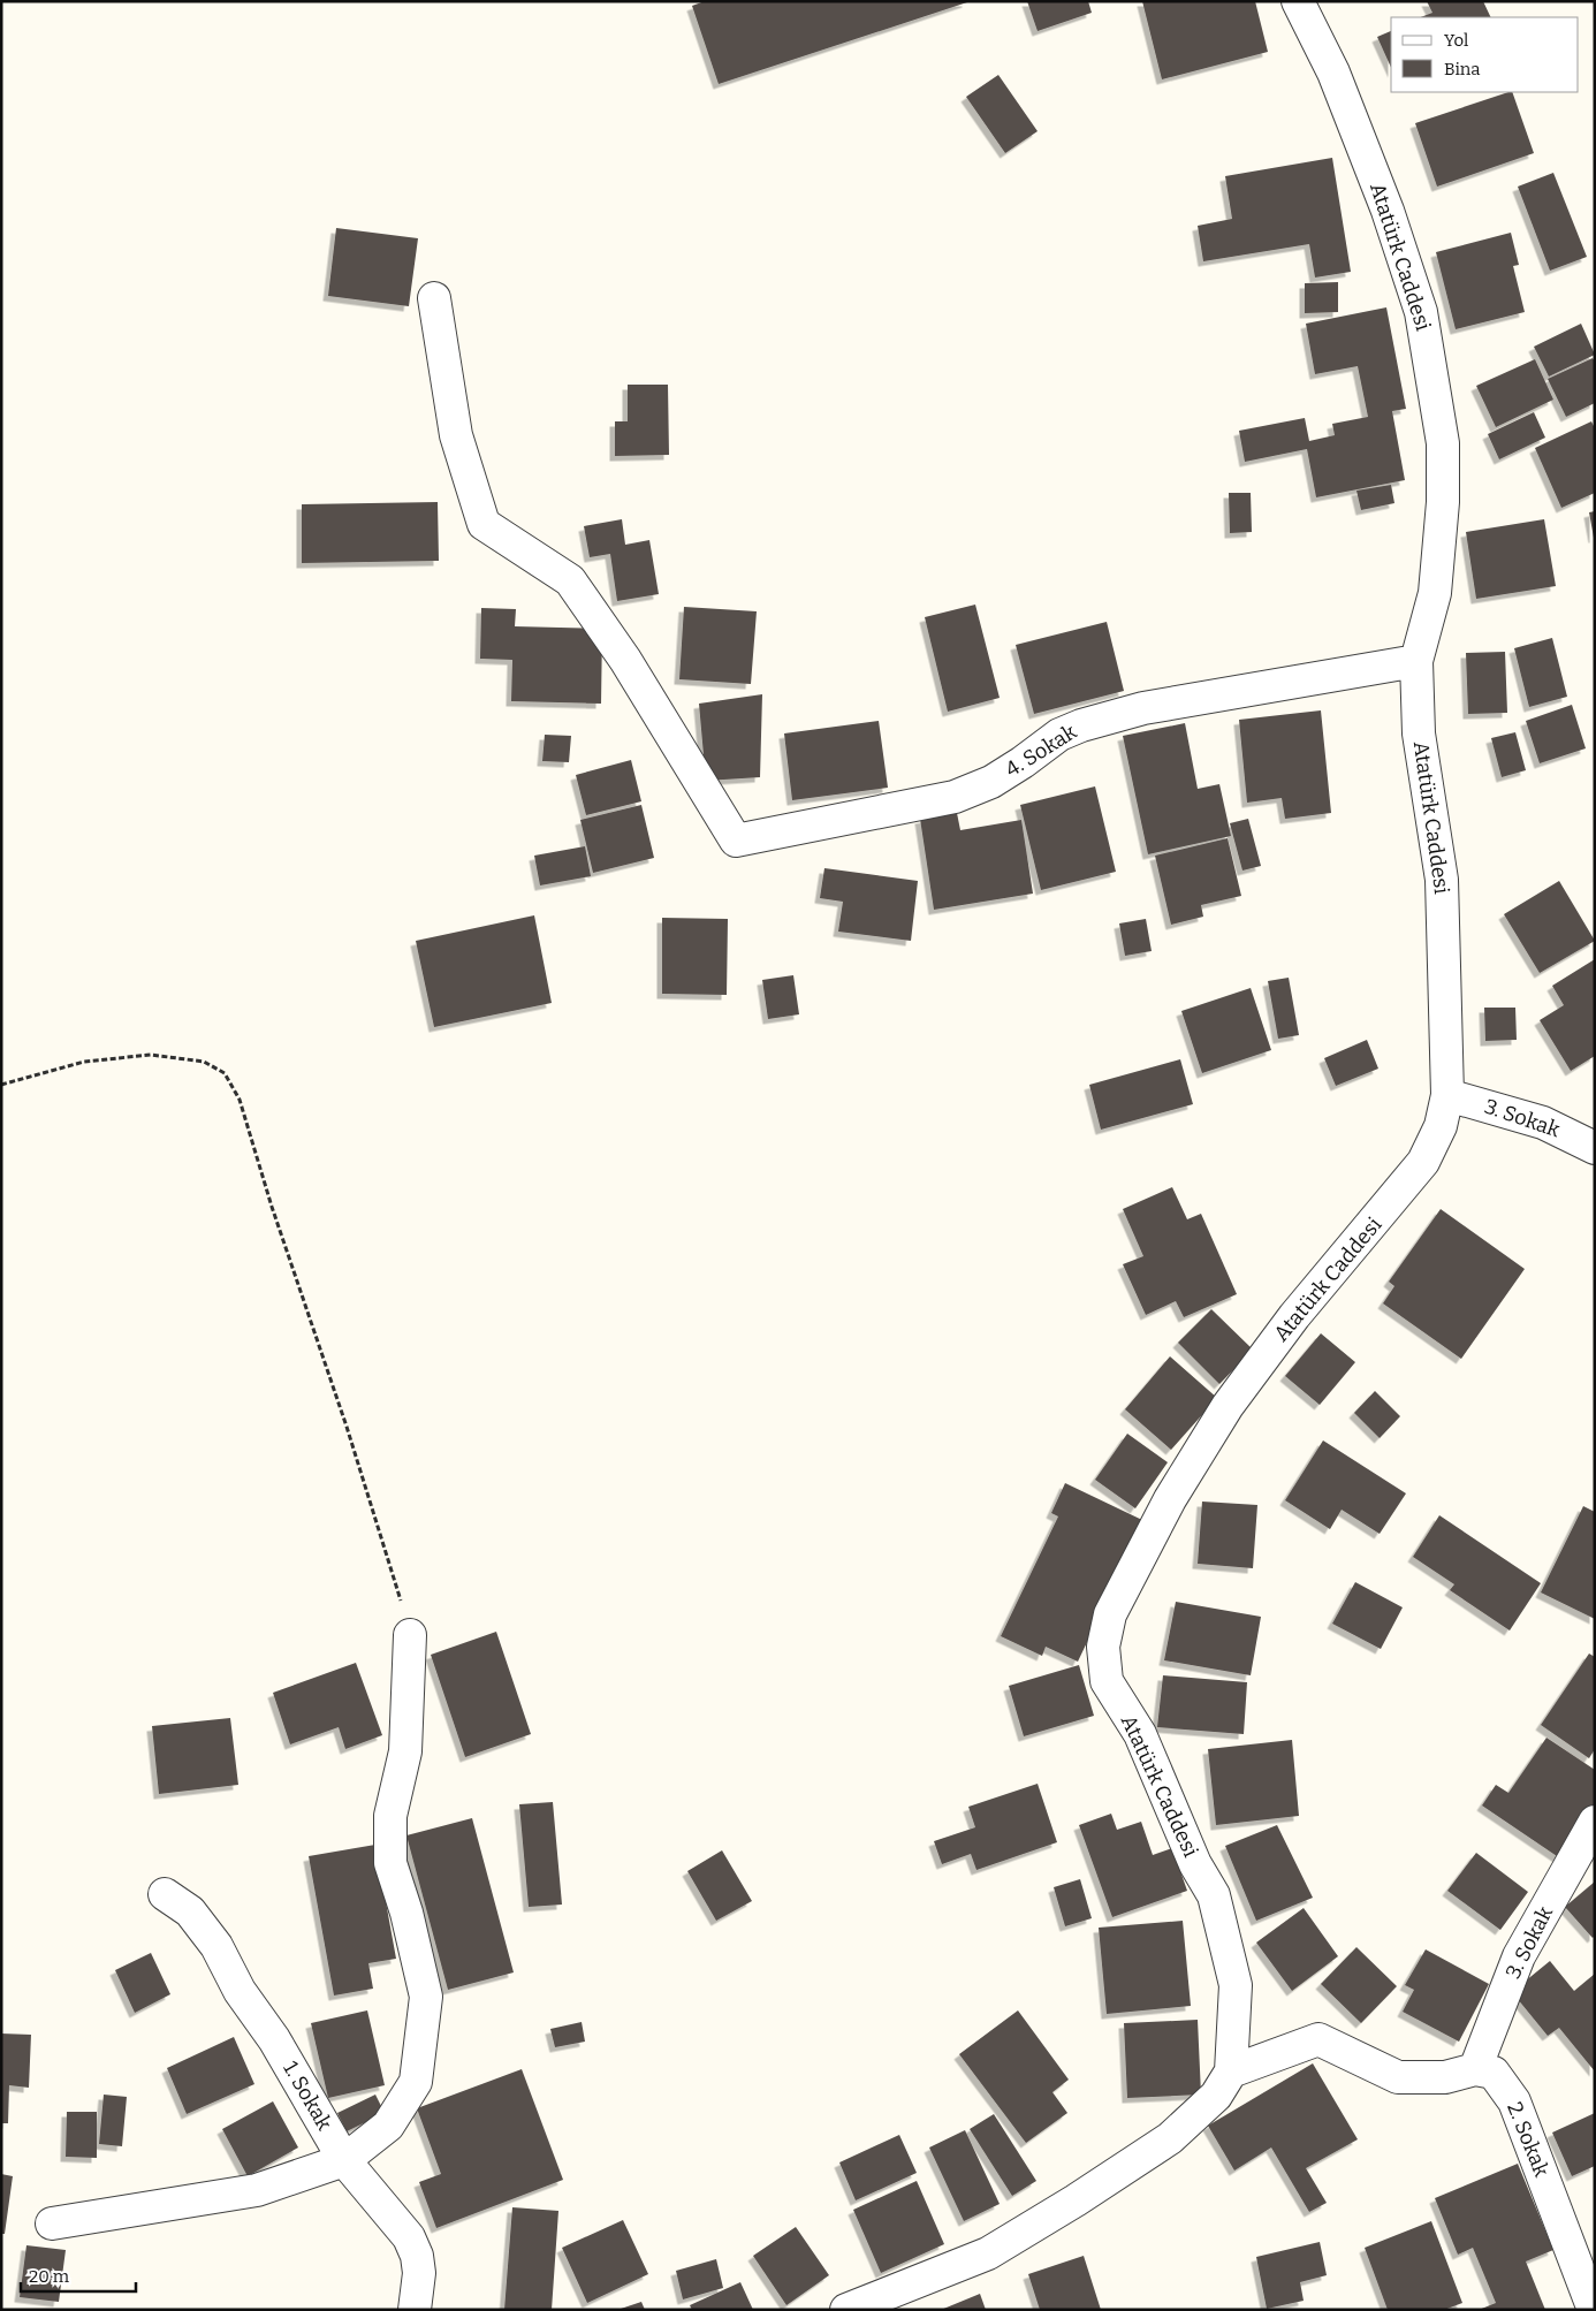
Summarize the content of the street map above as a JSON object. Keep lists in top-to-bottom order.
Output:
{
  "streets": {
    "street": [
      "Atatürk Caddesi",
      "4. Sokak",
      "3. Sokak",
      "1. Sokak",
      "2. Sokak"
    ]
  },
  "crossings": [
    ["Atatürk Caddesi", "4. Sokak"],
    ["Atatürk Caddesi", "3. Sokak"],
    ["3. Sokak", "2. Sokak"]
  ],
  "legend": ["Yol", "Bina"],
  "scale_bar": "20 m"
}
